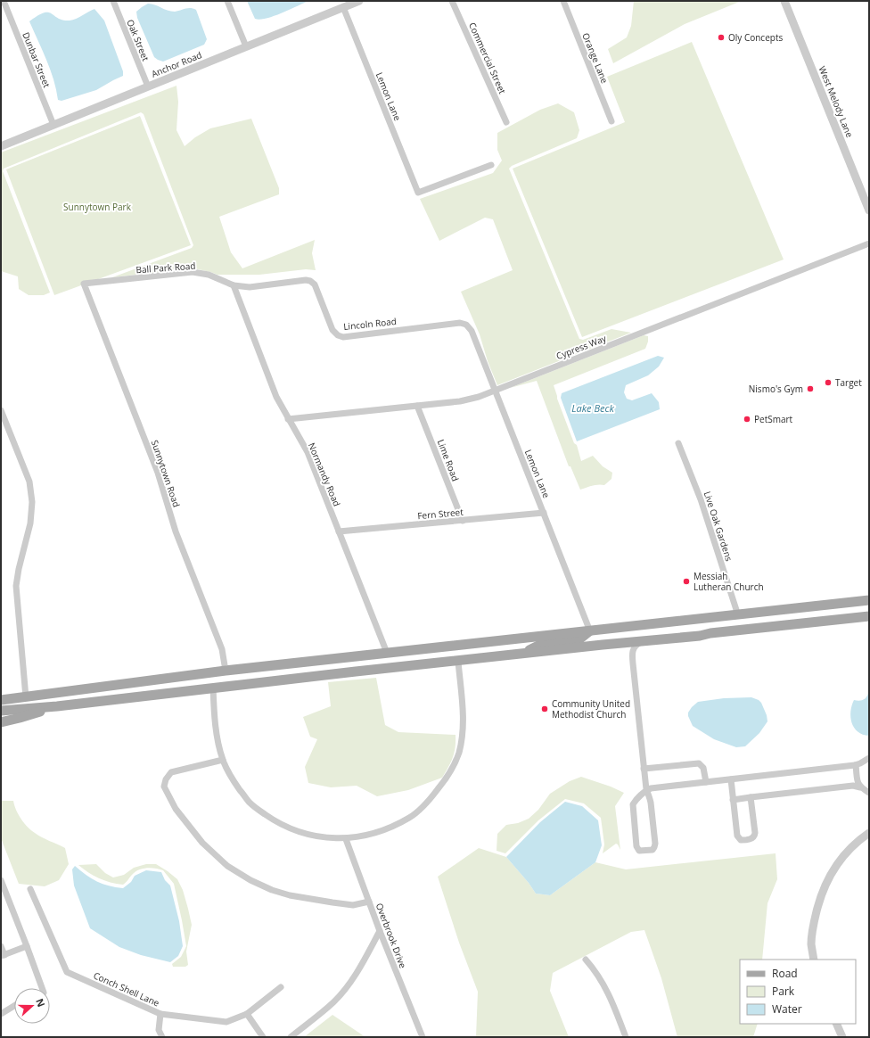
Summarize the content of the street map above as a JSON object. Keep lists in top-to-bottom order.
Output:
{
  "streets": {
    "street": [
      "Oak Street",
      "Commercial Street",
      "Orange Lane",
      "Dunbar Street",
      "Anchor Road",
      "Lemon Lane",
      "West Melody Lane",
      "Ball Park Road",
      "Lincoln Road",
      "Cypress Way",
      "Lime Road",
      "Sunnytown Road",
      "Normandy Road",
      "Fern Street",
      "Live Oak Gardens",
      "Overbrook Drive",
      "Conch Shell Lane"
    ]
  },
  "crossings": [
    ["Oak Street", "Anchor Road"],
    ["Dunbar Street", "Anchor Road"],
    ["Anchor Road", "Lemon Lane"],
    ["Lemon Lane", "Lincoln Road"],
    ["Lemon Lane", "Cypress Way"],
    ["Lemon Lane", "Fern Street"],
    ["Ball Park Road", "Lincoln Road"],
    ["Ball Park Road", "Sunnytown Road"],
    ["Ball Park Road", "Normandy Road"],
    ["Cypress Way", "Lime Road"],
    ["Cypress Way", "Normandy Road"],
    ["Lime Road", "Fern Street"],
    ["Normandy Road", "Fern Street"]
  ],
  "water": ["Lake Beck"],
  "parks": ["Sunnytown Park"],
  "places": [
    "Oly Concepts",
    "Target",
    "Nismo's Gym",
    "PetSmart",
    "Messiah Lutheran Church",
    "Community United Methodist Church"
  ],
  "legend": ["Road", "Park", "Water"],
  "north": "right"
}
